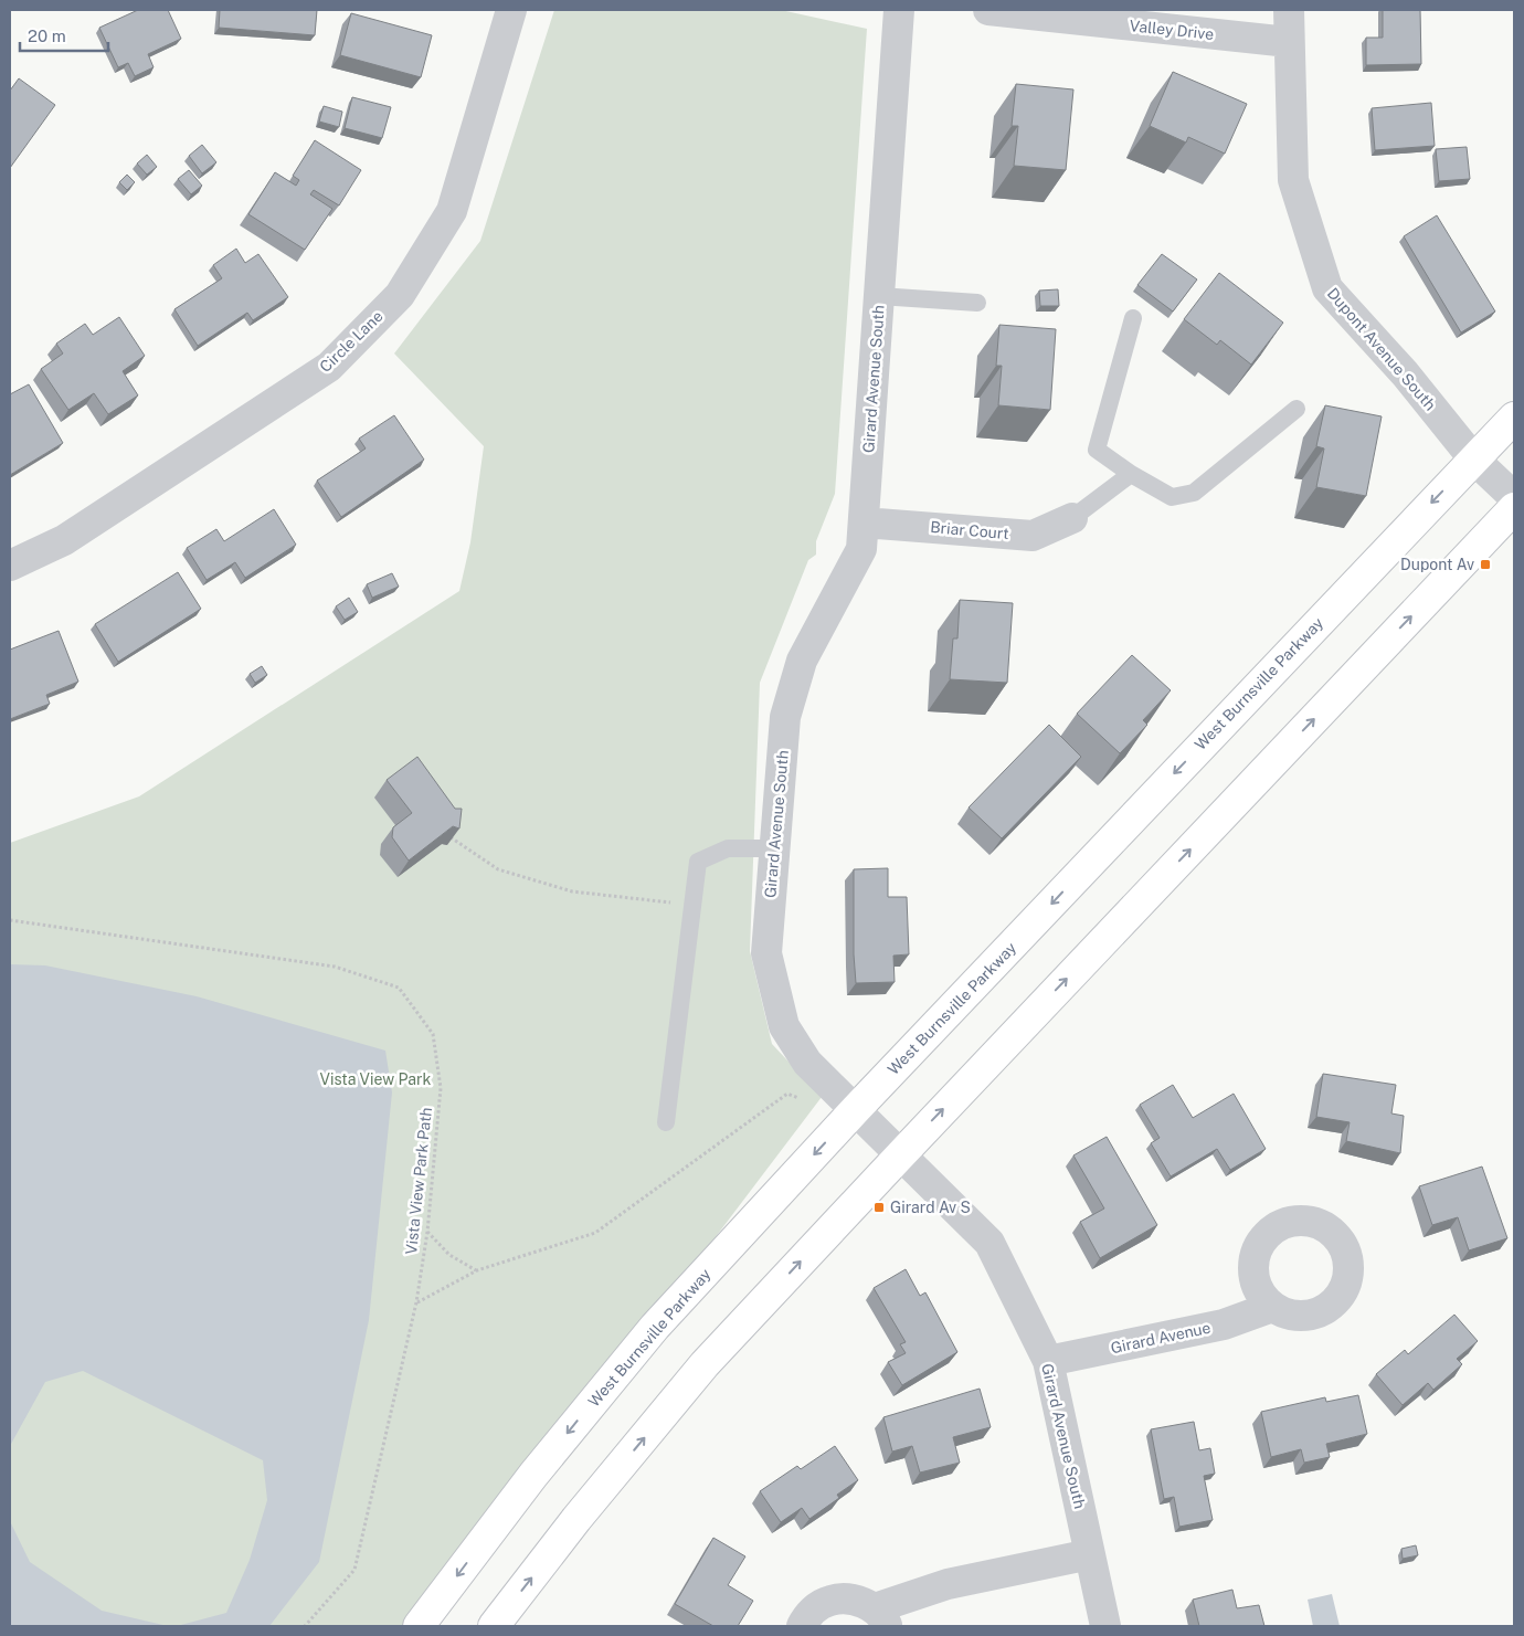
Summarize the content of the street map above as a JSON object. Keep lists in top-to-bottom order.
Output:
{
  "streets": {
    "street": [
      "Valley Drive",
      "Circle Lane",
      "Dupont Avenue South",
      "Girard Avenue South",
      "Briar Court",
      "West Burnsville Parkway",
      "Girard Avenue"
    ],
    "path": ["Vista View Park Path"]
  },
  "crossings": [
    ["Valley Drive", "Dupont Avenue South"],
    ["Dupont Avenue South", "West Burnsville Parkway"],
    ["Girard Avenue South", "Briar Court"],
    ["Girard Avenue South", "West Burnsville Parkway"],
    ["Girard Avenue South", "Girard Avenue"]
  ],
  "parks": ["Vista View Park"],
  "places": {
    "transit": ["Dupont Av", "Girard Av S"]
  },
  "scale_bar": "20 m"
}
